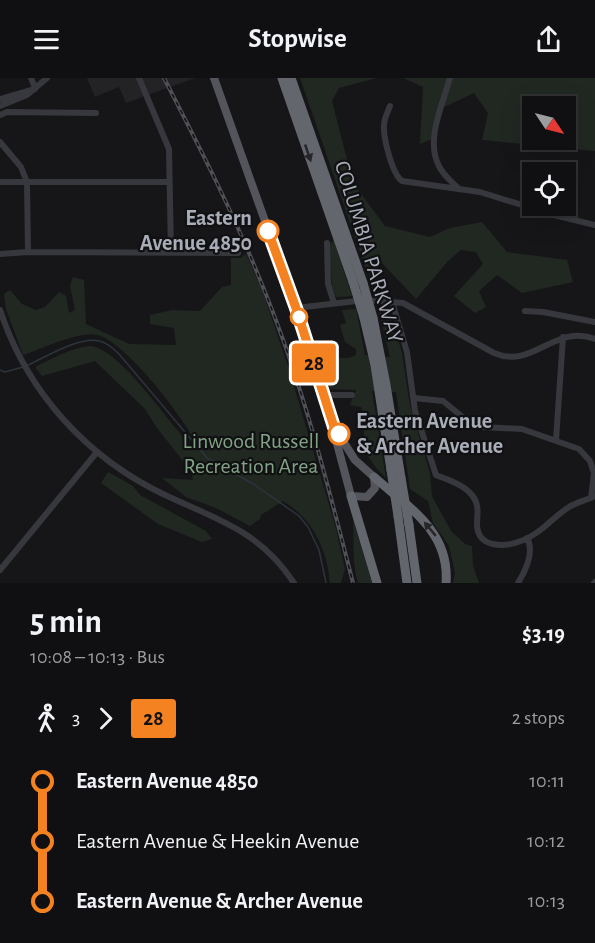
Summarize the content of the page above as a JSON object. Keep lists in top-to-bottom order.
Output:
{
  "streets": {
    "highway": ["COLUMBIA PARKWAY"]
  },
  "parks": ["Linwood Russell Recreation Area"],
  "places": ["Eastern Avenue 4850", "Eastern Avenue & Archer Avenue"],
  "lines": ["bus line 28"],
  "north": "bottom right",
  "page": {
    "header": "Stopwise",
    "on_map": "28",
    "heading": ["5 min", "10:08 – 10:13 · Bus", "$3.19"],
    "legs": ["3", "28", "2 stops"],
    "list": [
      {
        "name": "Eastern Avenue 4850",
        "value": "10:11"
      },
      {
        "name": "Eastern Avenue & Heekin Avenue",
        "value": "10:12"
      },
      {
        "name": "Eastern Avenue & Archer Avenue",
        "value": "10:13"
      }
    ]
  }
}
